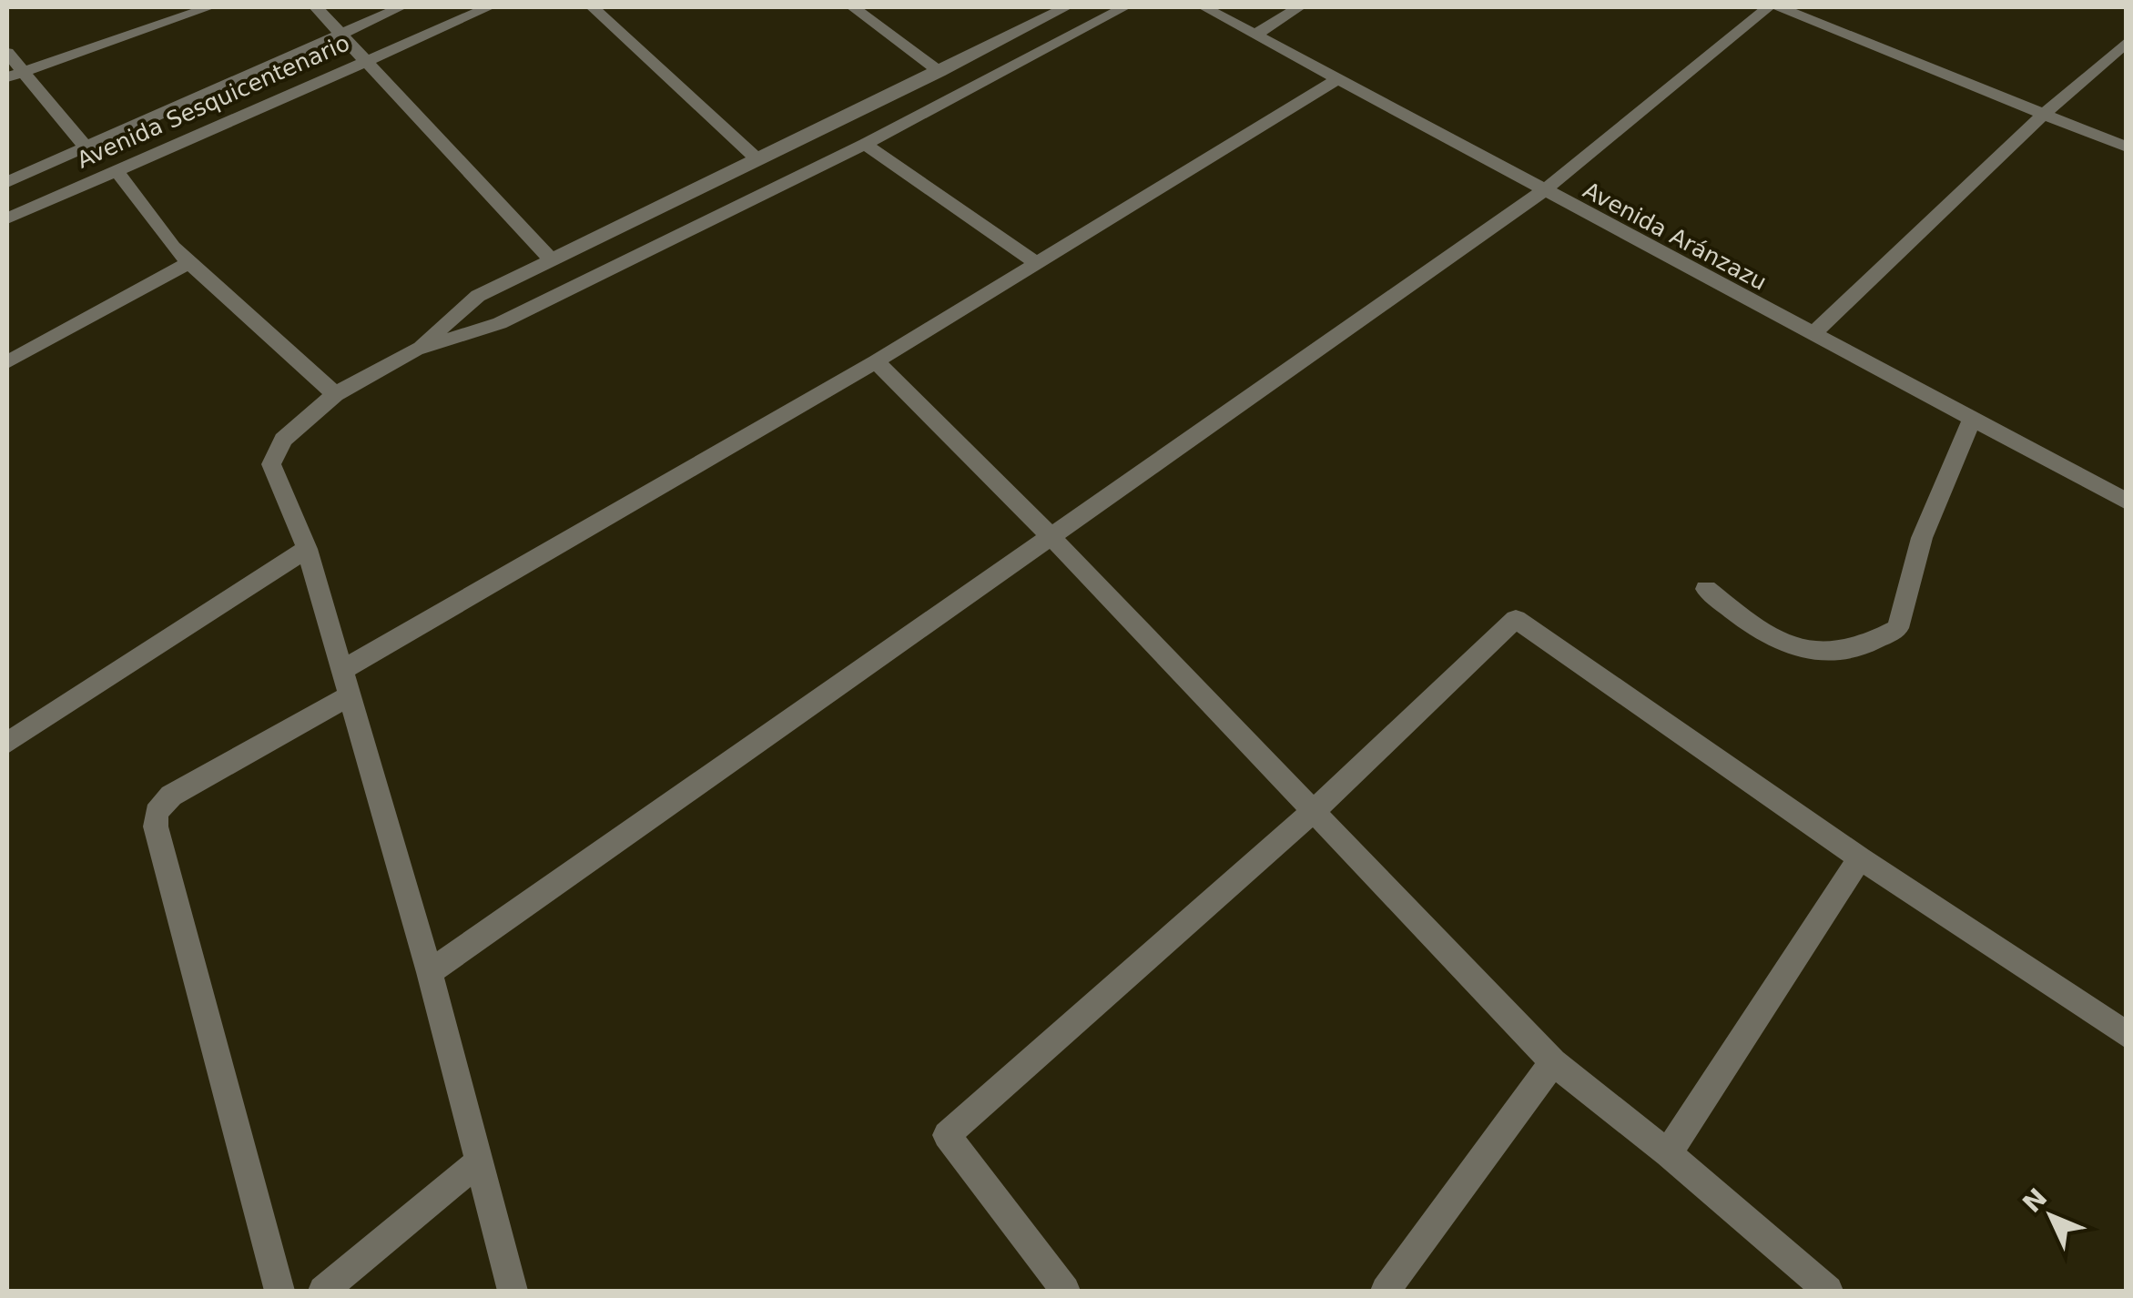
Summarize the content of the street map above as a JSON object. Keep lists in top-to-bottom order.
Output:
{
  "streets": {
    "street": ["Avenida Sesquicentenario", "Avenida Aránzazu"]
  },
  "north": "top left"
}
